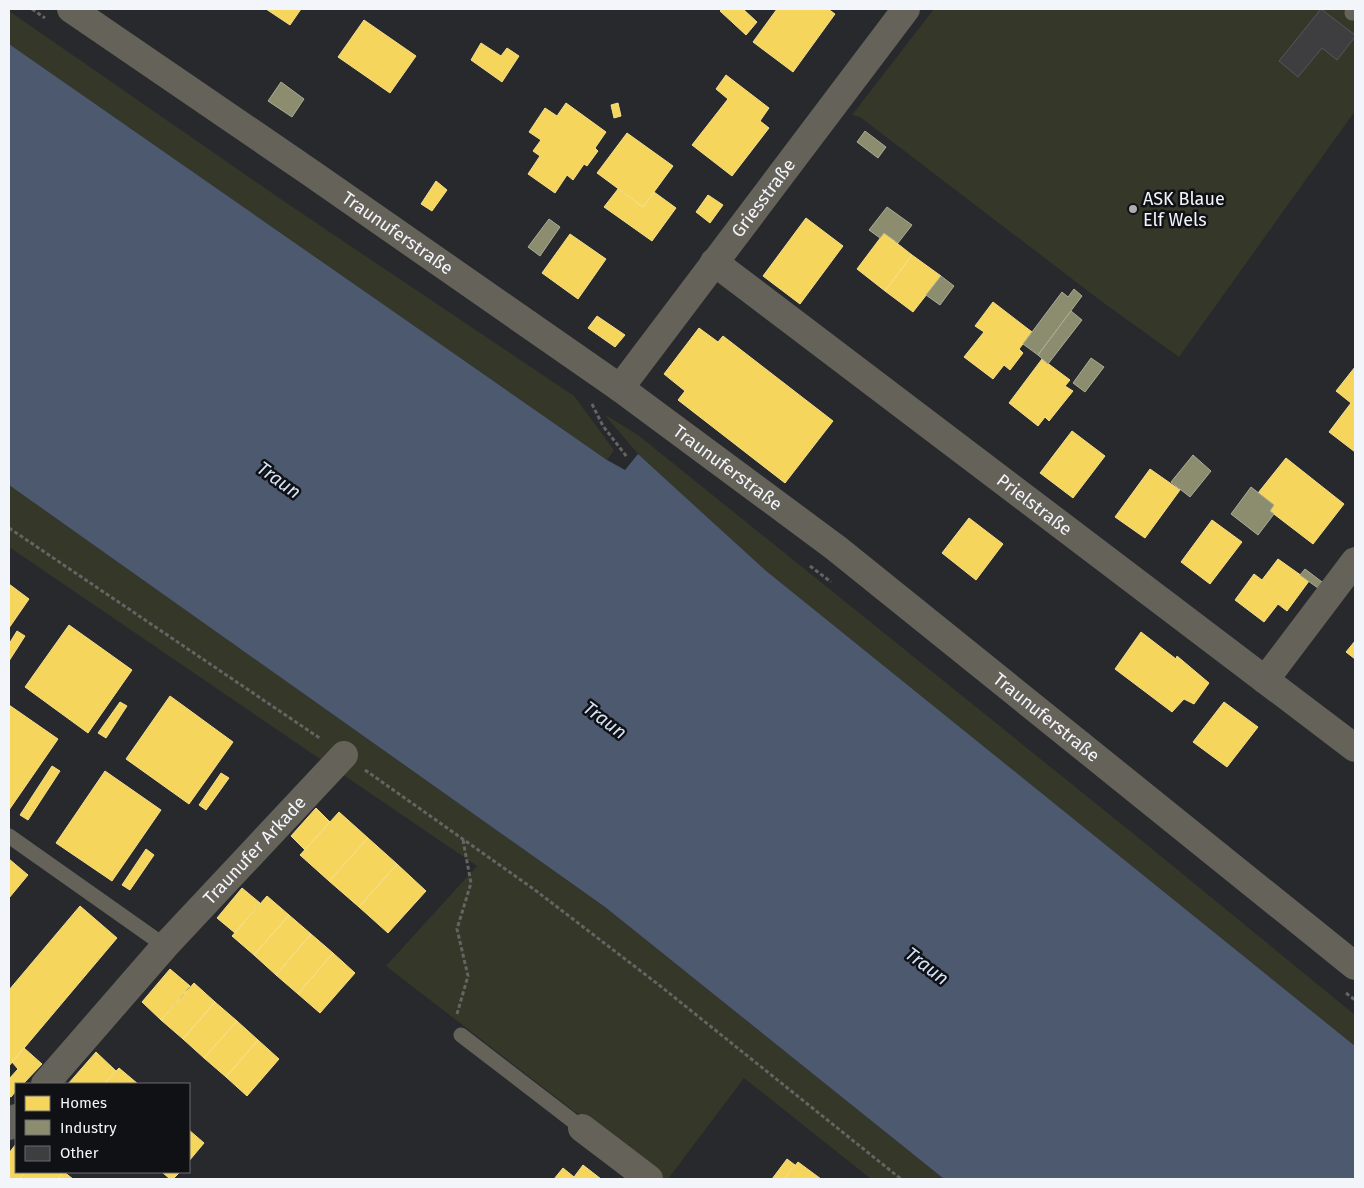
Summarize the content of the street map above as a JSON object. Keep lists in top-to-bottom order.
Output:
{
  "streets": {
    "street": [
      "Griesstraße",
      "Traunuferstraße",
      "Prielstraße",
      "Traunufer Arkade"
    ]
  },
  "crossings": [
    ["Griesstraße", "Traunuferstraße"],
    ["Griesstraße", "Prielstraße"]
  ],
  "water": ["Traun"],
  "places": ["ASK Blaue Elf Wels"],
  "legend": ["Homes", "Industry", "Other"]
}
